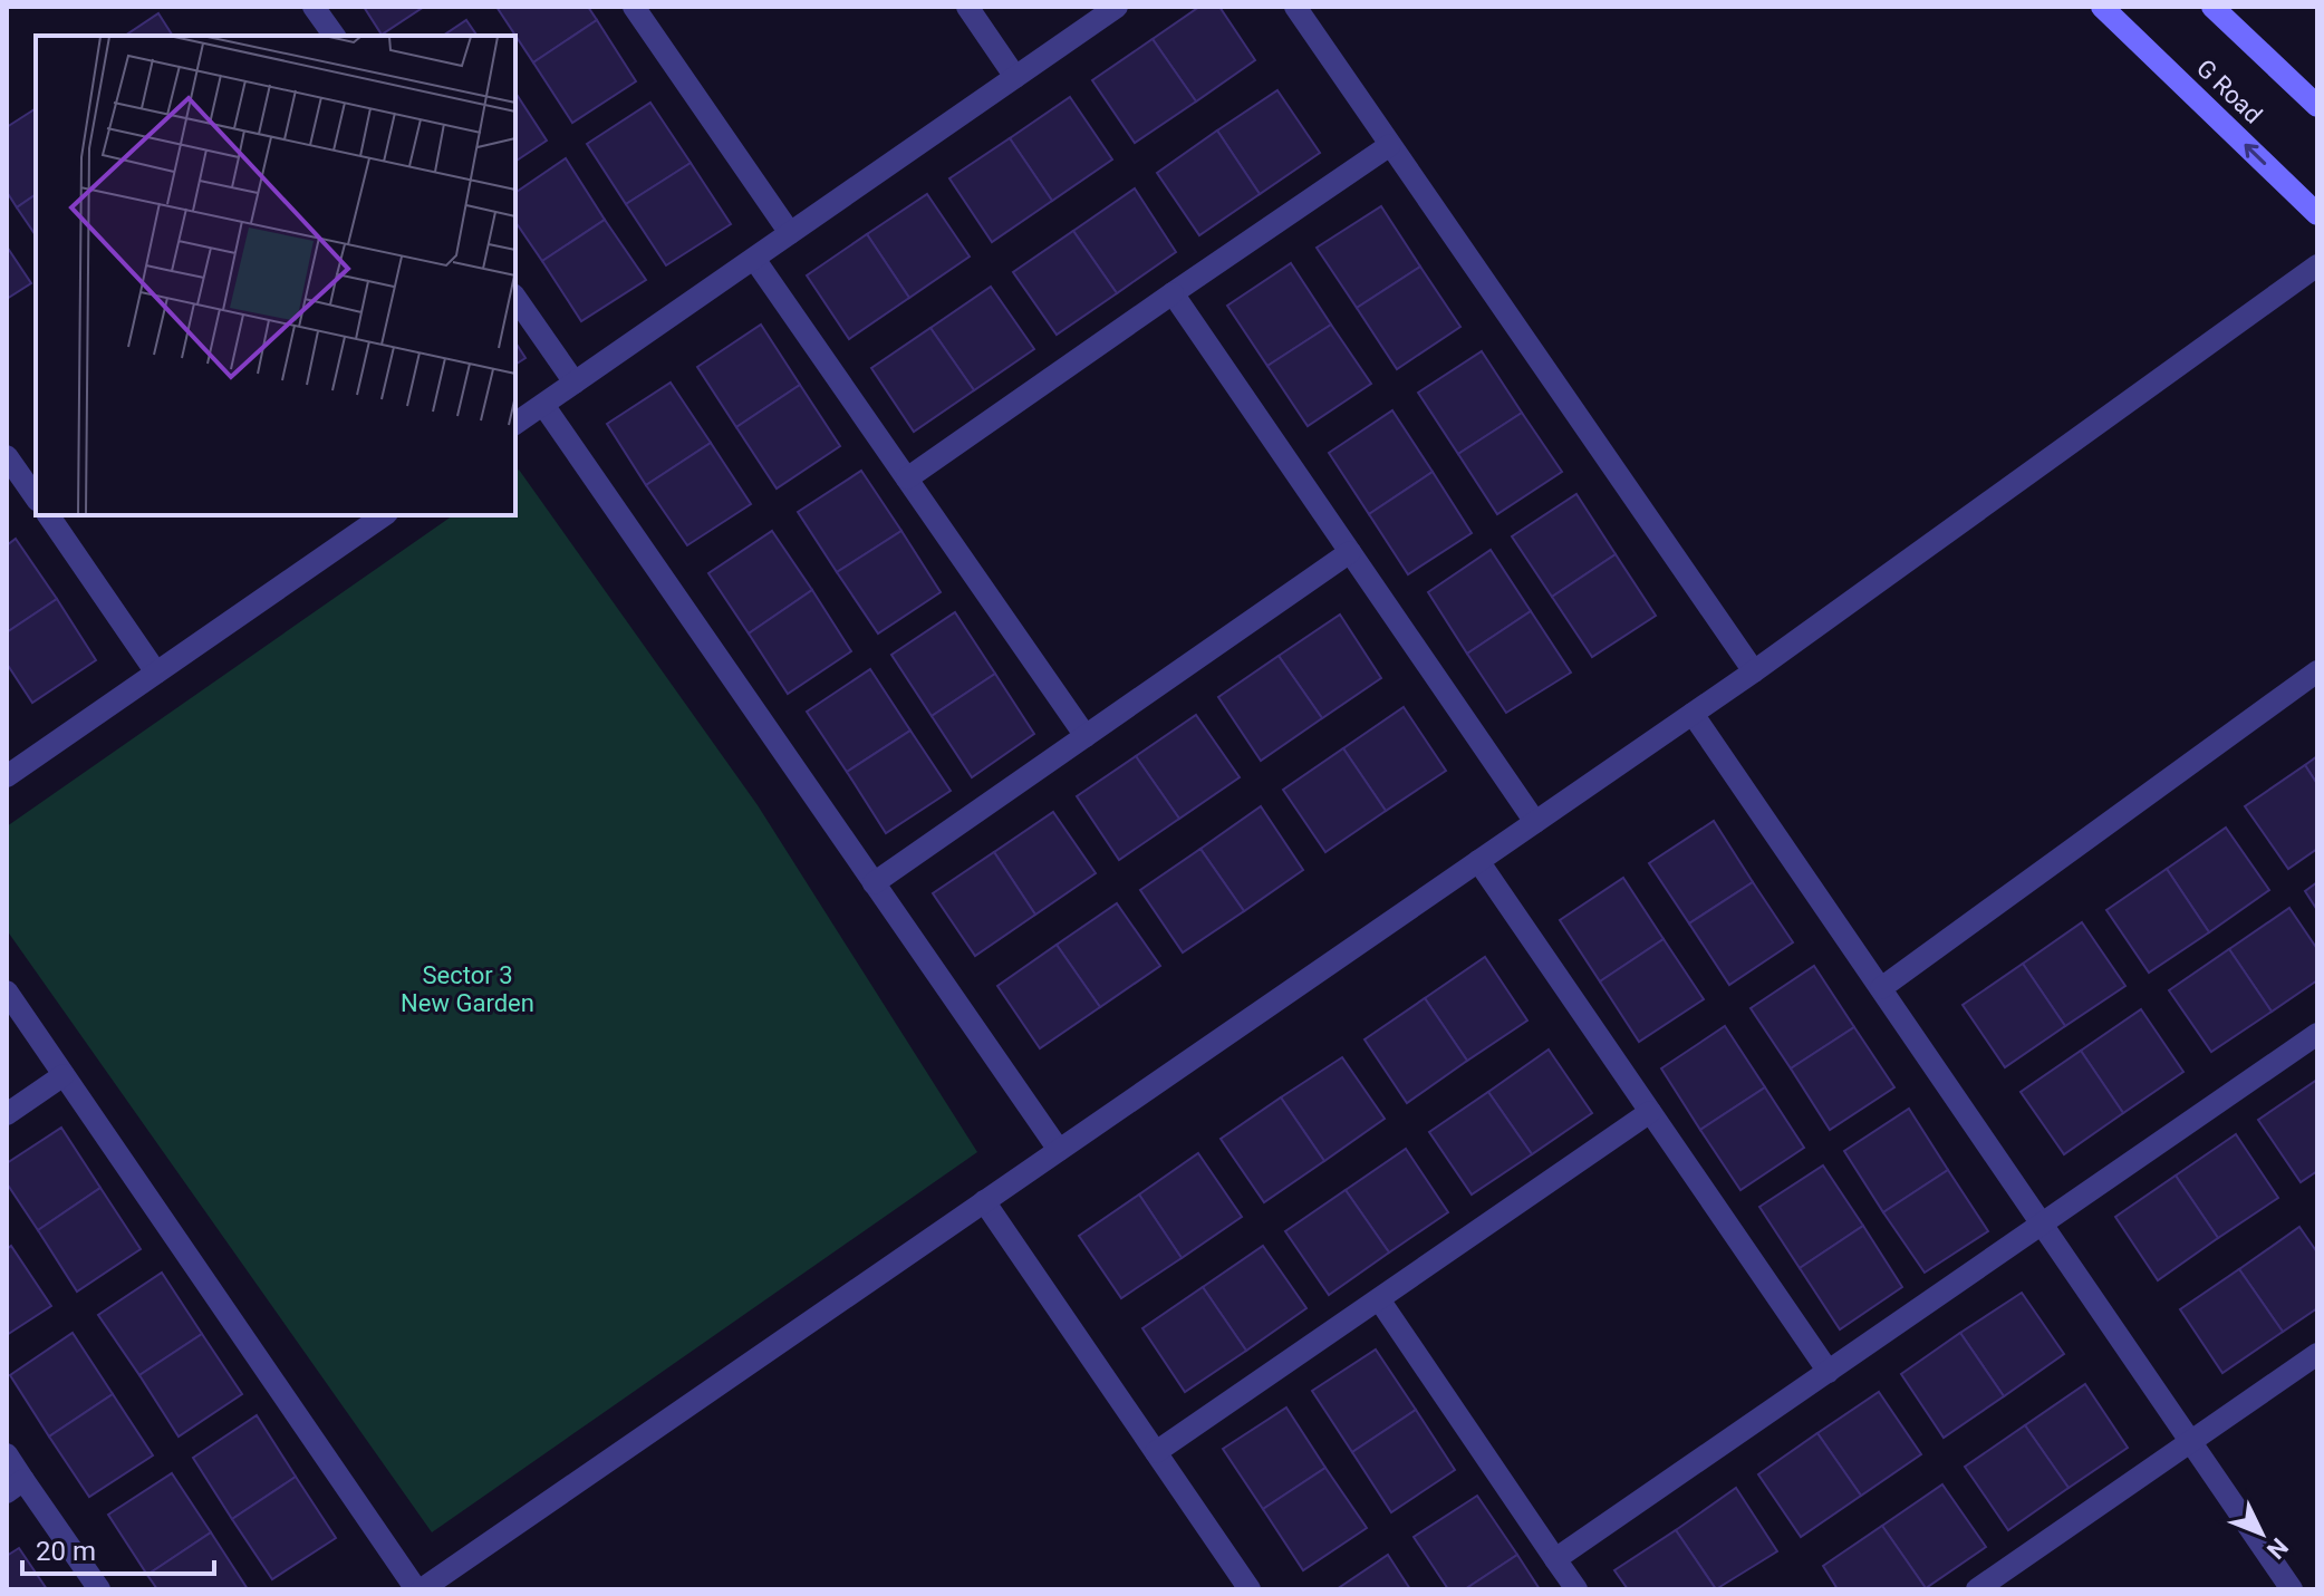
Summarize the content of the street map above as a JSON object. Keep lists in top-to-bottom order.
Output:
{
  "streets": {
    "street": ["G Road"]
  },
  "parks": ["Sector 3 New Garden"],
  "scale_bar": "20 m",
  "north": "bottom right"
}
